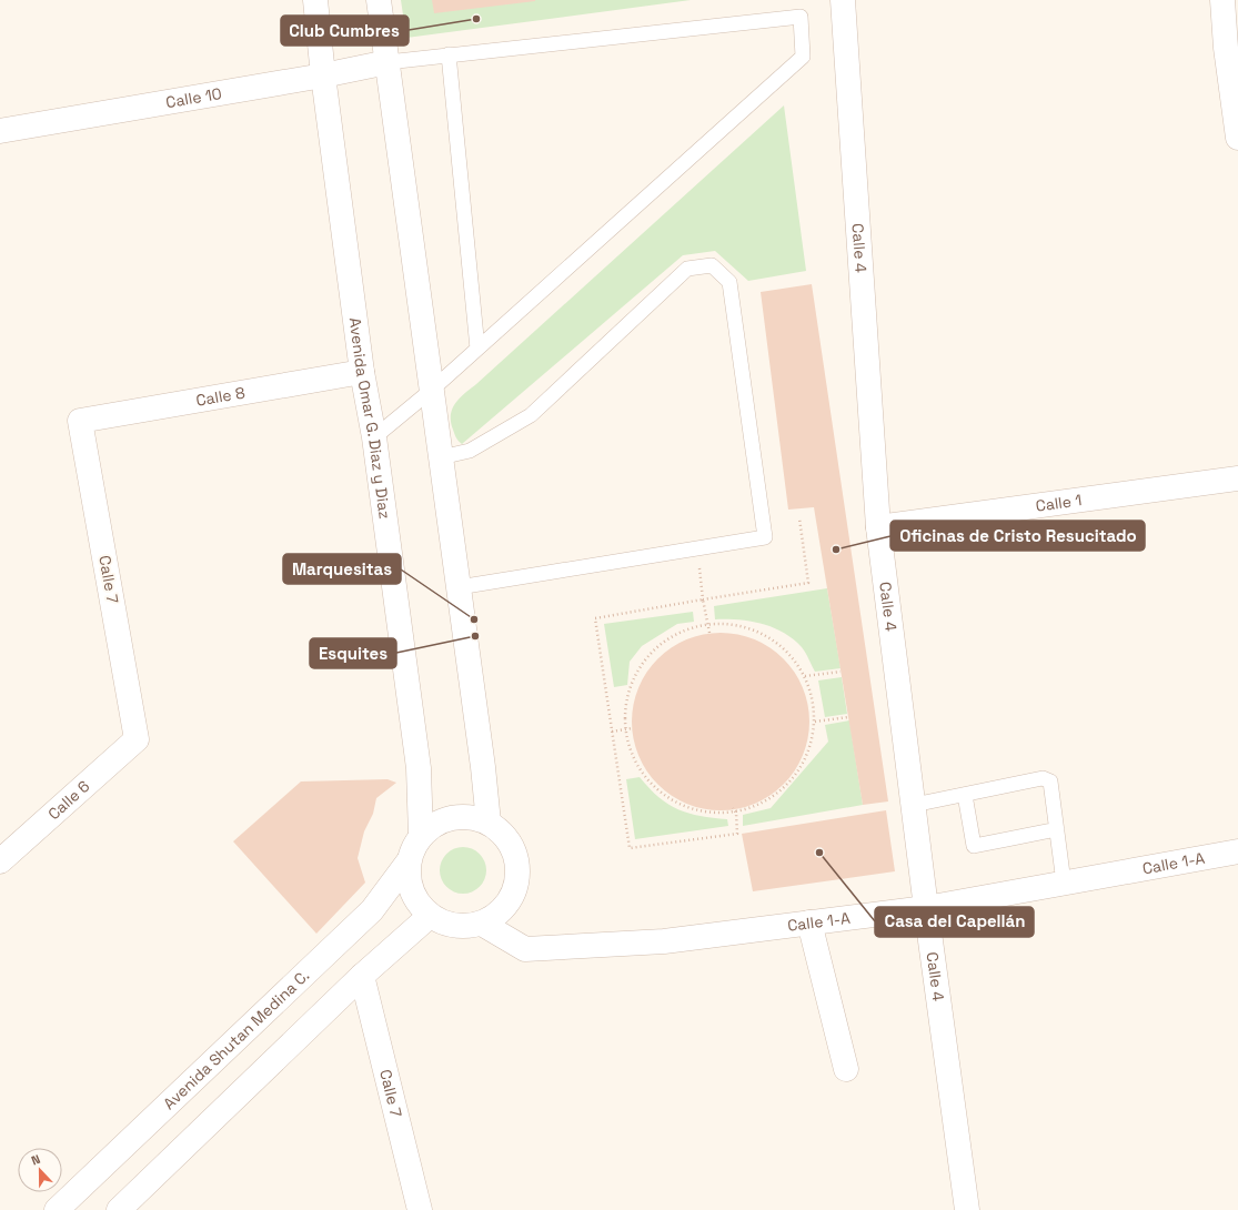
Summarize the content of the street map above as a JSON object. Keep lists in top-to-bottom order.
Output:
{
  "streets": {
    "street": [
      "Calle 10",
      "Calle 4",
      "Calle 8",
      "Avenida Omar G. Diaz y Diaz",
      "Calle 1",
      "Calle 7",
      "Calle 6",
      "Calle 1-A",
      "Avenida Shutan Medina C."
    ]
  },
  "crossings": [
    ["Calle 10", "Avenida Omar G. Diaz y Diaz"],
    ["Calle 4", "Calle 1"],
    ["Calle 4", "Calle 1-A"],
    ["Calle 8", "Avenida Omar G. Diaz y Diaz"],
    ["Calle 8", "Calle 7"],
    ["Avenida Omar G. Diaz y Diaz", "Calle 1-A"],
    ["Avenida Omar G. Diaz y Diaz", "Avenida Shutan Medina C."],
    ["Calle 7", "Calle 6"],
    ["Calle 1-A", "Avenida Shutan Medina C."]
  ],
  "places": [
    "Club Cumbres",
    "Oficinas de Cristo Resucitado",
    "Marquesitas",
    "Esquites",
    "Casa del Capellán"
  ],
  "north": "top"
}
